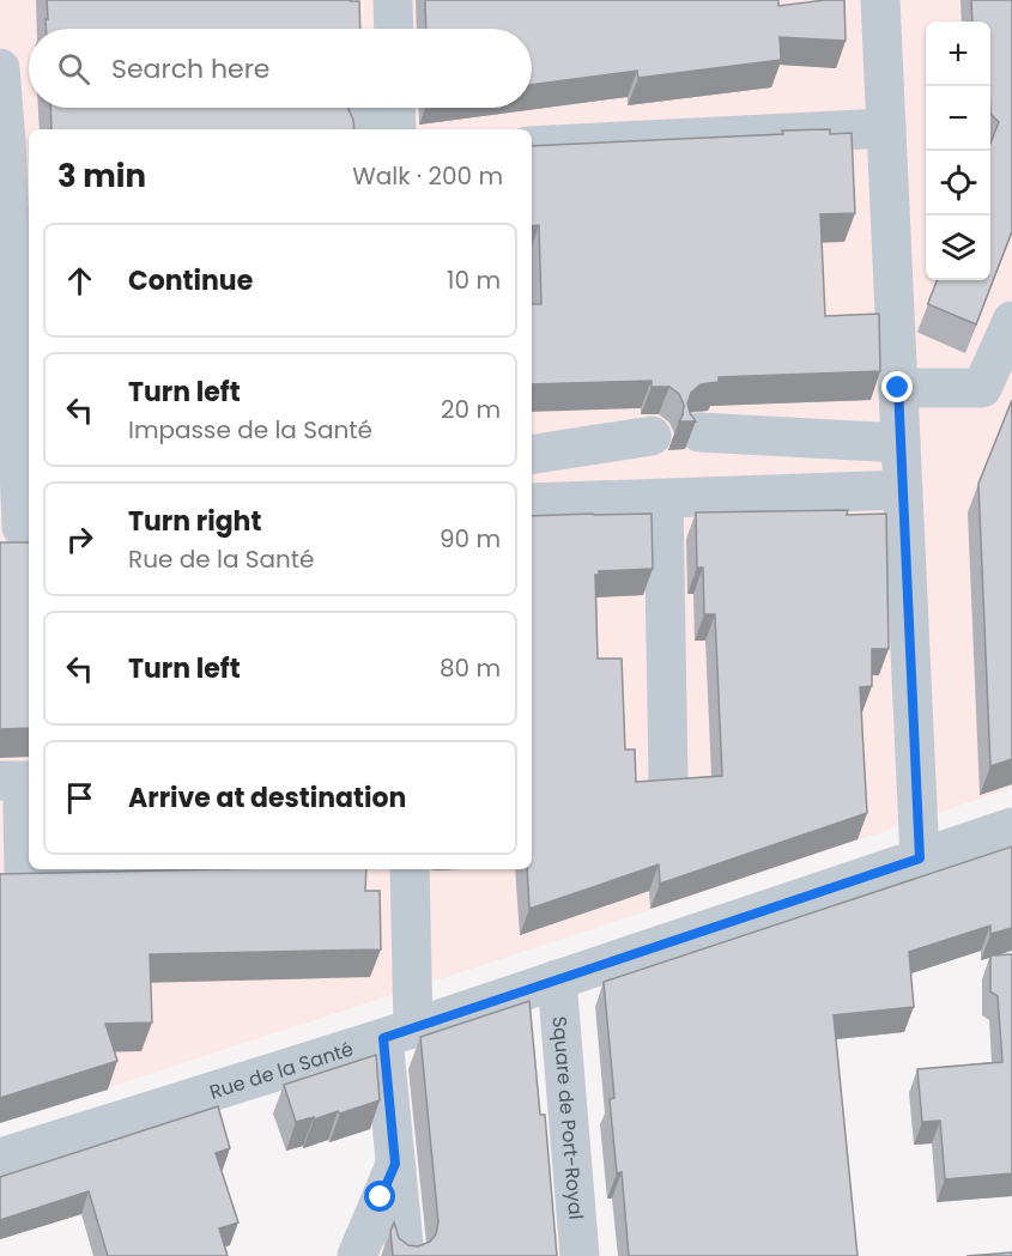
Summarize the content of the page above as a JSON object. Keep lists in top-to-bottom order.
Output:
{
  "streets": {
    "street": ["Rue de la Santé", "Square de Port-Royal"]
  },
  "crossings": [
    ["Rue de la Santé", "Square de Port-Royal"]
  ],
  "page": {
    "map_buttons": ["+", "−"],
    "search": "Search here",
    "heading": ["3 min", "Walk · 200 m"],
    "list": [
      ["Continue", "10 m"],
      ["Turn left", "Impasse de la Santé", "20 m"],
      ["Turn right", "Rue de la Santé", "90 m"],
      ["Turn left", "80 m"],
      "Arrive at destination"
    ]
  }
}
